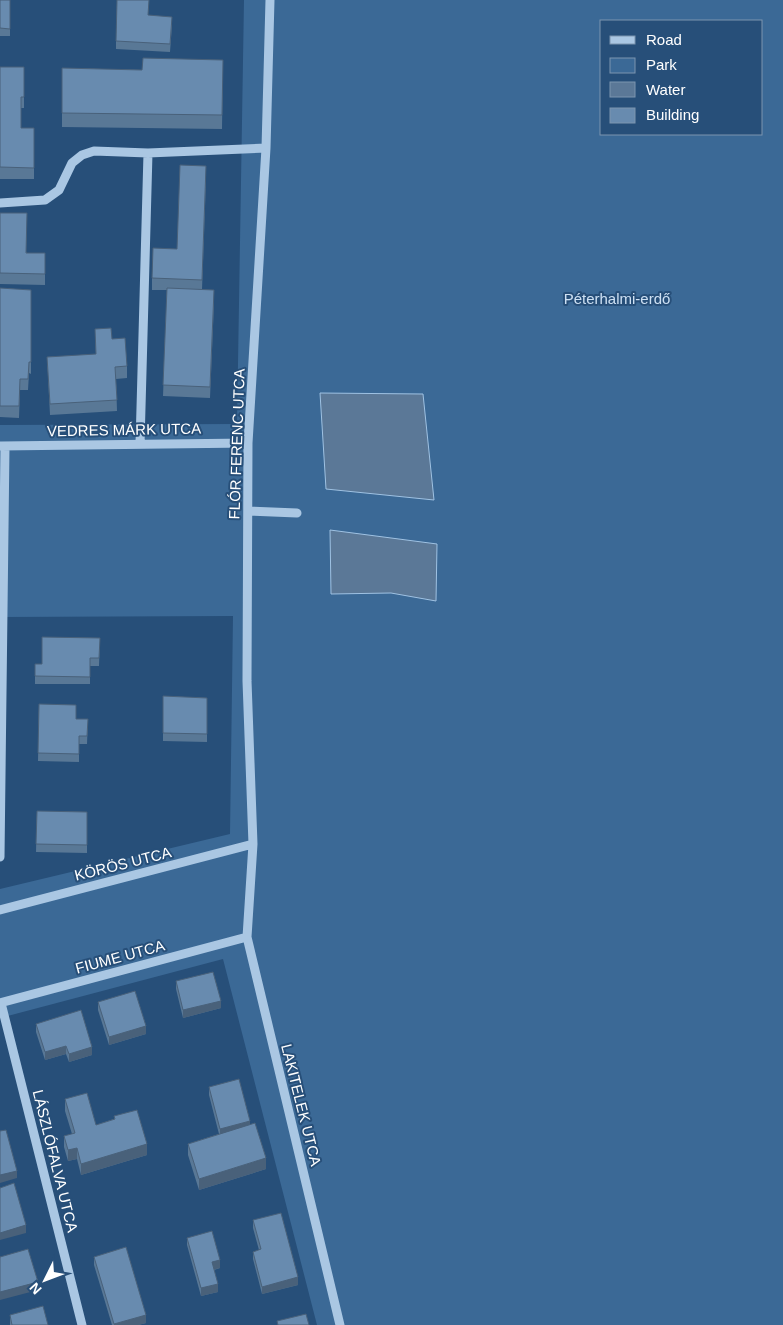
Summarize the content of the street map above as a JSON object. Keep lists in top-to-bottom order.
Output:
{
  "streets": {
    "street": [
      "VEDRES MÁRK UTCA",
      "FLÓR FERENC UTCA",
      "KÖRÖS UTCA",
      "FIUME UTCA",
      "LAKITELEK UTCA",
      "LÁSZLÓFALVA UTCA"
    ]
  },
  "crossings": [
    ["VEDRES MÁRK UTCA", "FLÓR FERENC UTCA"],
    ["FLÓR FERENC UTCA", "KÖRÖS UTCA"],
    ["FLÓR FERENC UTCA", "LAKITELEK UTCA"],
    ["FIUME UTCA", "LAKITELEK UTCA"],
    ["FIUME UTCA", "LÁSZLÓFALVA UTCA"]
  ],
  "parks": ["Péterhalmi-erdő"],
  "legend": [
    "Road",
    "Park",
    "Water",
    "Building"
  ],
  "north": "bottom left"
}
